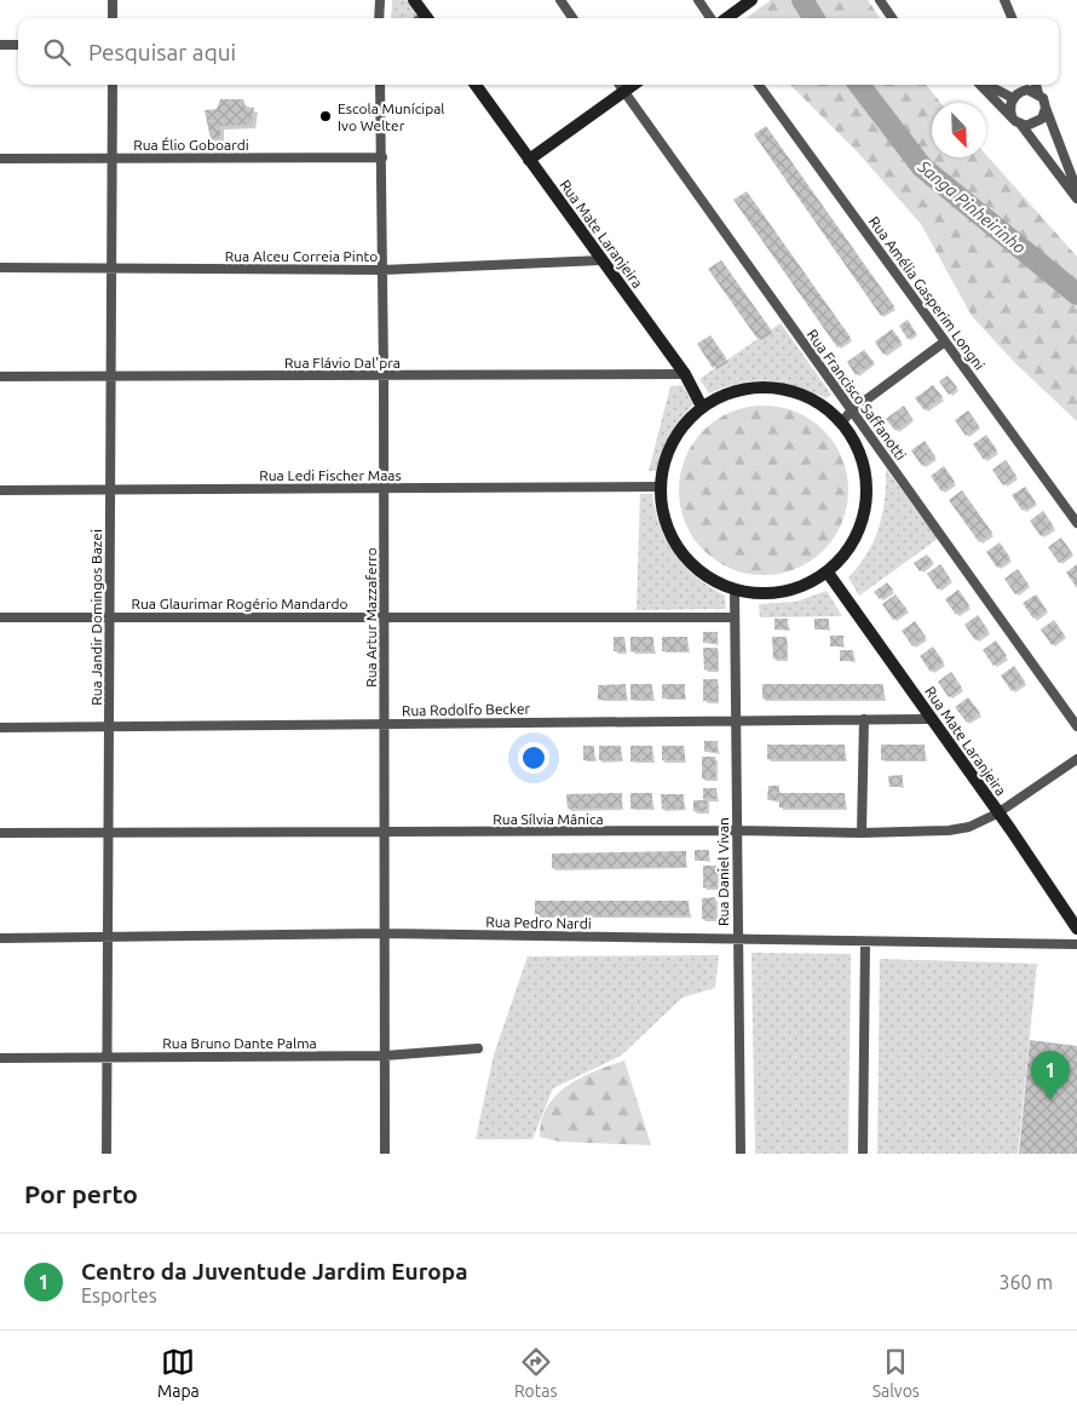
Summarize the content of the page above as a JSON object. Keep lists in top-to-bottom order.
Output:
{
  "streets": {
    "street": [
      "Rua Élio Goboardi",
      "Rua Mate Laranjeira",
      "Rua Alceu Correia Pinto",
      "Rua Amélia Gasperim Longni",
      "Rua Flávio Dal'pra",
      "Rua Francisco Saffanotti",
      "Rua Ledi Fischer Maas",
      "Rua Glaurimar Rogério Mandardo",
      "Rua Jandir Domingos Bazei",
      "Rua Artur Mazzaferro",
      "Rua Rodolfo Becker",
      "Rua Sílvia Mânica",
      "Rua Daniel Vivan",
      "Rua Pedro Nardi",
      "Rua Bruno Dante Palma"
    ]
  },
  "crossings": [
    ["Rua Élio Goboardi", "Rua Jandir Domingos Bazei"],
    ["Rua Élio Goboardi", "Rua Artur Mazzaferro"],
    ["Rua Mate Laranjeira", "Rua Alceu Correia Pinto"],
    ["Rua Mate Laranjeira", "Rua Flávio Dal'pra"],
    ["Rua Mate Laranjeira", "Rua Ledi Fischer Maas"],
    ["Rua Mate Laranjeira", "Rua Rodolfo Becker"],
    ["Rua Mate Laranjeira", "Rua Sílvia Mânica"],
    ["Rua Mate Laranjeira", "Rua Daniel Vivan"],
    ["Rua Alceu Correia Pinto", "Rua Jandir Domingos Bazei"],
    ["Rua Alceu Correia Pinto", "Rua Artur Mazzaferro"],
    ["Rua Flávio Dal'pra", "Rua Jandir Domingos Bazei"],
    ["Rua Flávio Dal'pra", "Rua Artur Mazzaferro"],
    ["Rua Ledi Fischer Maas", "Rua Jandir Domingos Bazei"],
    ["Rua Ledi Fischer Maas", "Rua Artur Mazzaferro"],
    ["Rua Ledi Fischer Maas", "Rua Daniel Vivan"],
    ["Rua Glaurimar Rogério Mandardo", "Rua Jandir Domingos Bazei"],
    ["Rua Glaurimar Rogério Mandardo", "Rua Artur Mazzaferro"],
    ["Rua Glaurimar Rogério Mandardo", "Rua Daniel Vivan"],
    ["Rua Jandir Domingos Bazei", "Rua Rodolfo Becker"],
    ["Rua Jandir Domingos Bazei", "Rua Sílvia Mânica"],
    ["Rua Jandir Domingos Bazei", "Rua Pedro Nardi"],
    ["Rua Jandir Domingos Bazei", "Rua Bruno Dante Palma"],
    ["Rua Artur Mazzaferro", "Rua Rodolfo Becker"],
    ["Rua Artur Mazzaferro", "Rua Sílvia Mânica"],
    ["Rua Artur Mazzaferro", "Rua Pedro Nardi"],
    ["Rua Artur Mazzaferro", "Rua Bruno Dante Palma"],
    ["Rua Rodolfo Becker", "Rua Daniel Vivan"],
    ["Rua Sílvia Mânica", "Rua Daniel Vivan"],
    ["Rua Daniel Vivan", "Rua Pedro Nardi"]
  ],
  "water": ["Sanga Pinheirinho"],
  "places": ["Escola Munícipal Ivo Welter"],
  "north": "bottom right",
  "page": {
    "search": "Pesquisar aqui",
    "pins": "1",
    "heading": "Por perto",
    "list": [
      {
        "mark": "1",
        "name": "Centro da Juventude Jardim Europa",
        "note": "Esportes",
        "value": "360 m"
      }
    ],
    "nav": ["Mapa", "Rotas", "Salvos"]
  }
}
